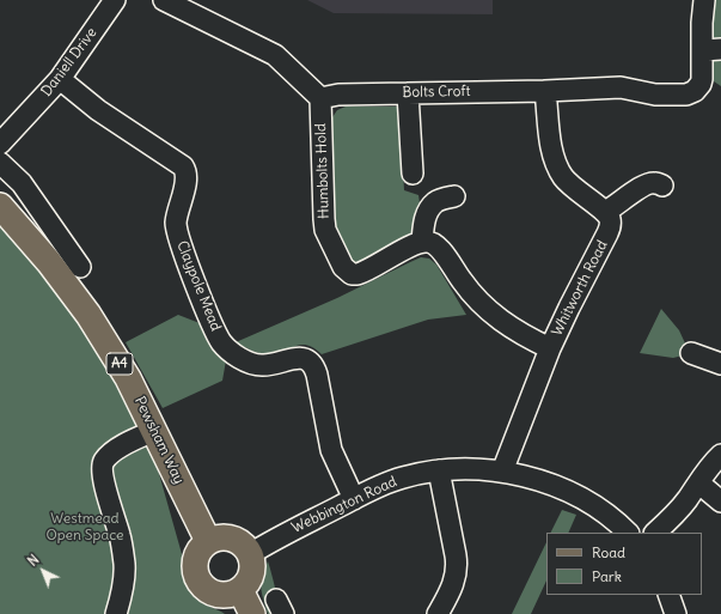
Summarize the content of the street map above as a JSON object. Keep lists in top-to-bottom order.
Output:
{
  "streets": {
    "main road": ["A4", "Pewsham Way"],
    "street": [
      "Daniell Drive",
      "Bolts Croft",
      "Humbolts Hold",
      "Claypole Mead",
      "Whitworth Road",
      "Webbington Road"
    ]
  },
  "crossings": [
    ["Daniell Drive", "Claypole Mead"],
    ["Bolts Croft", "Humbolts Hold"],
    ["Claypole Mead", "Webbington Road"],
    ["Whitworth Road", "Webbington Road"],
    ["Pewsham Way", "Webbington Road"]
  ],
  "parks": ["Westmead Open Space"],
  "legend": ["Road", "Park"],
  "north": "top left"
}
